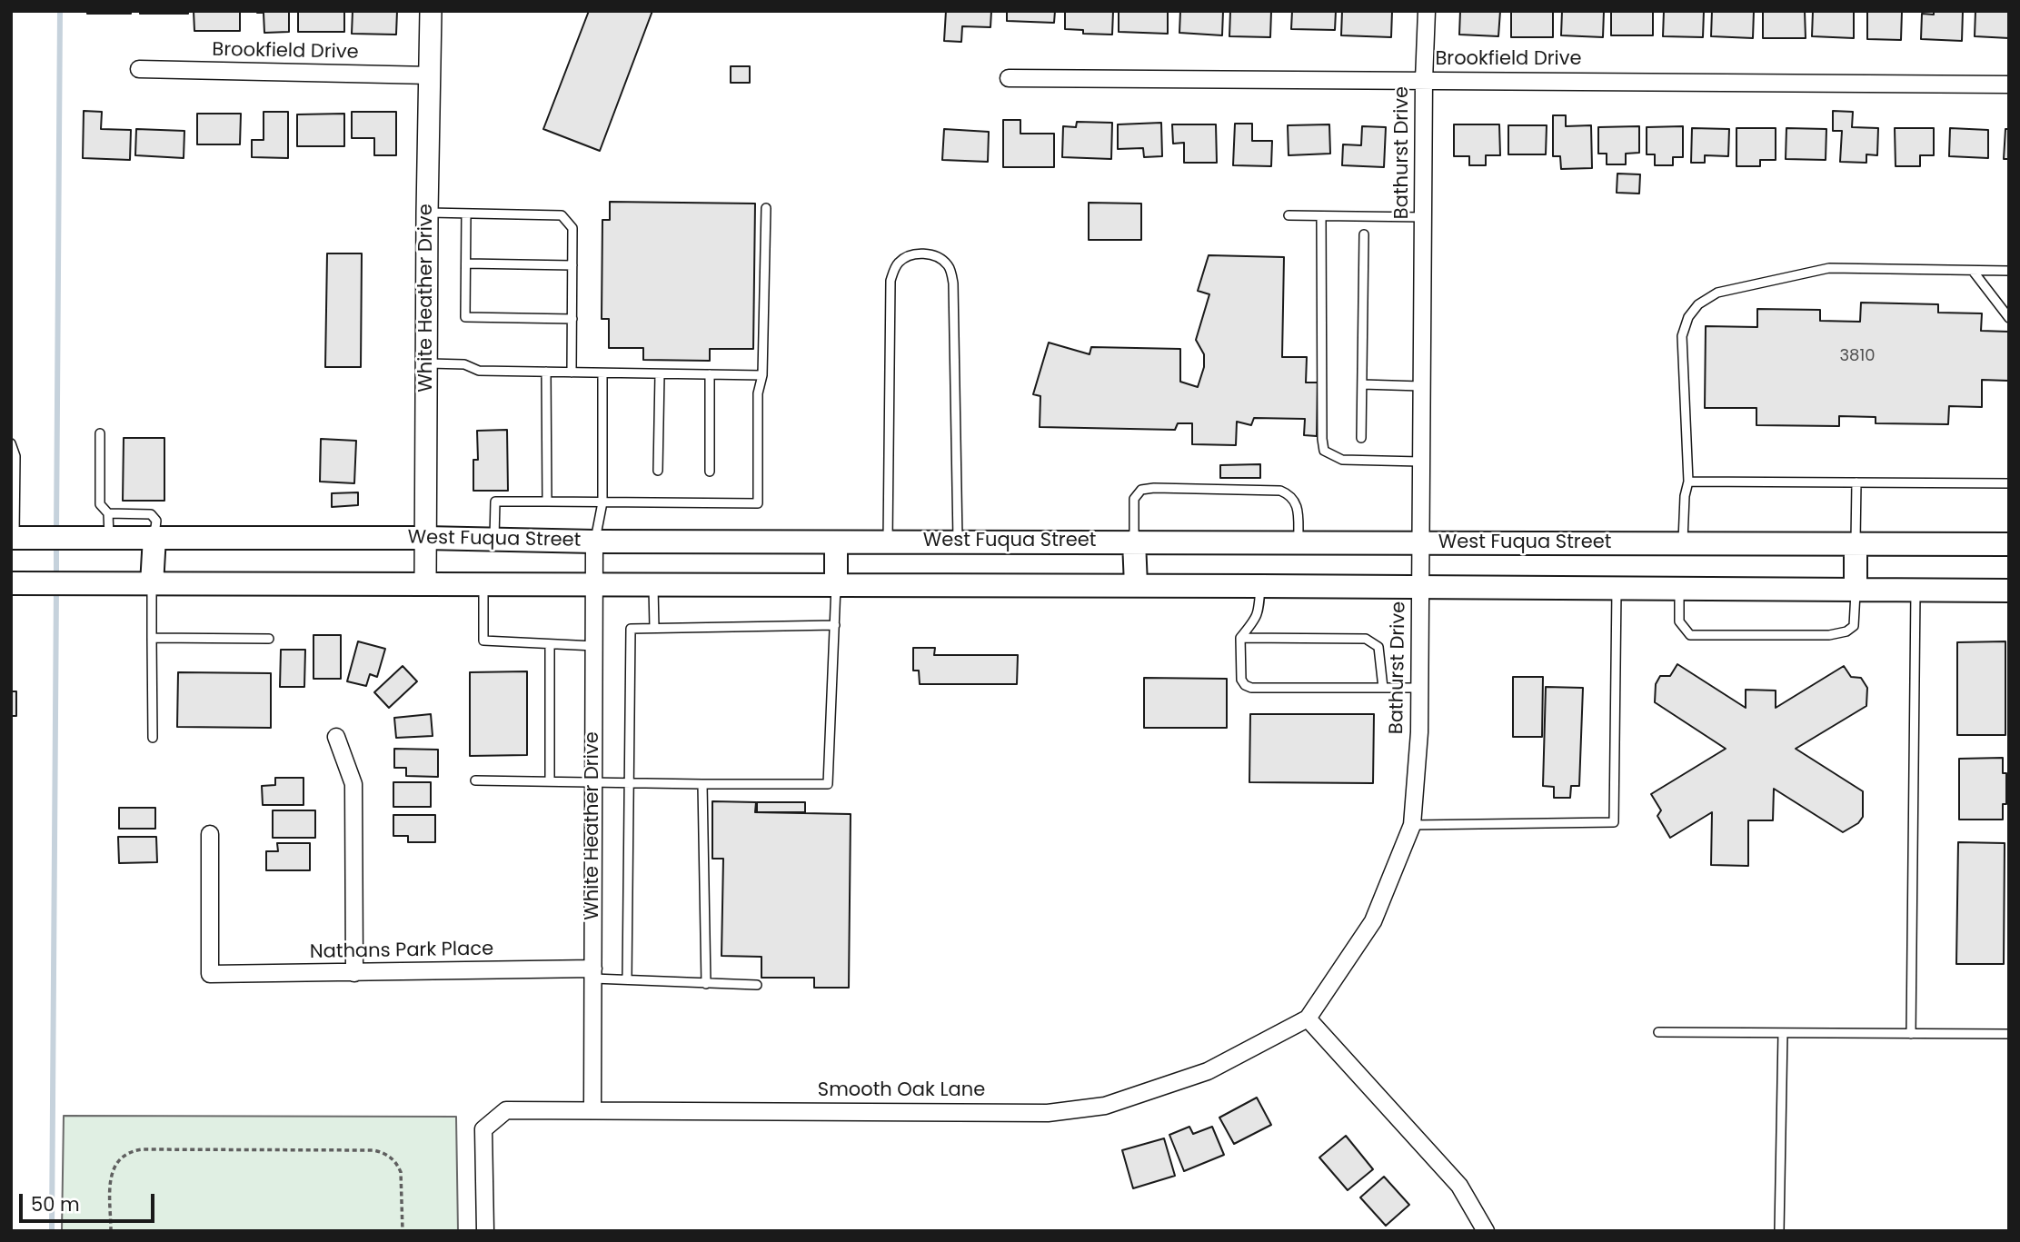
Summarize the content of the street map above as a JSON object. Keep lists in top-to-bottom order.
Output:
{
  "streets": {
    "main road": ["West Fuqua Street"],
    "street": [
      "Brookfield Drive",
      "Bathurst Drive",
      "White Heather Drive",
      "Nathans Park Place",
      "Smooth Oak Lane"
    ]
  },
  "crossings": [
    ["Brookfield Drive", "Bathurst Drive"],
    ["Brookfield Drive", "White Heather Drive"],
    ["Bathurst Drive", "West Fuqua Street"],
    ["Bathurst Drive", "Smooth Oak Lane"],
    ["White Heather Drive", "West Fuqua Street"],
    ["White Heather Drive", "Nathans Park Place"],
    ["White Heather Drive", "Smooth Oak Lane"]
  ],
  "house_numbers": ["3810"],
  "scale_bar": "50 m"
}
